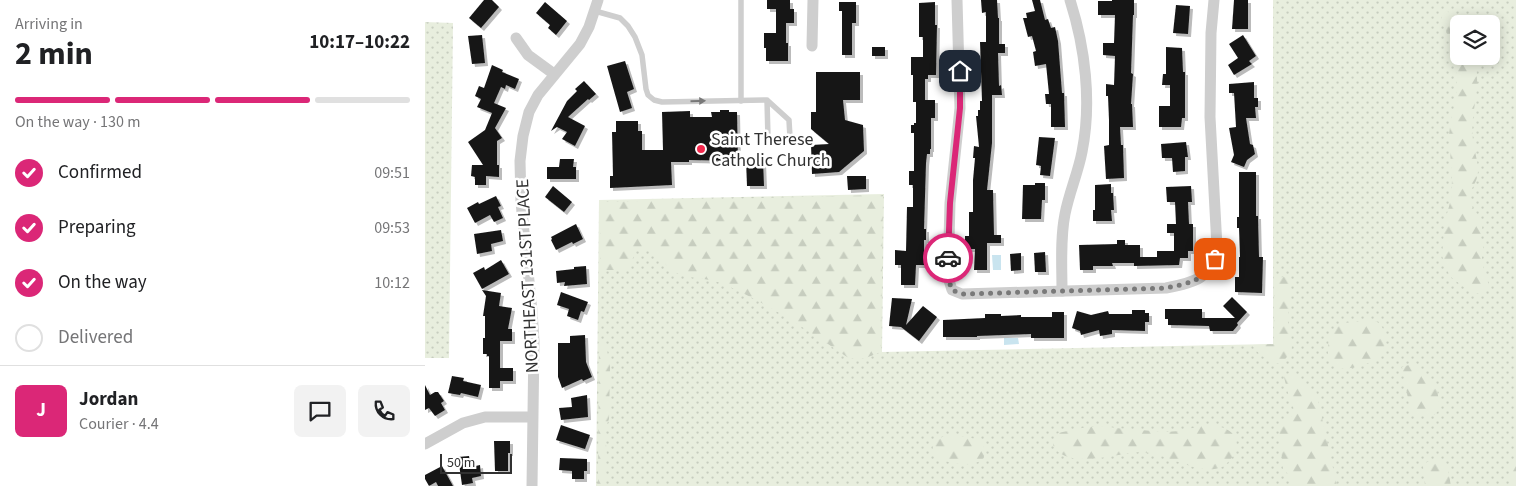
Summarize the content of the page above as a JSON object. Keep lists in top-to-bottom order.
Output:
{
  "streets": {
    "street": ["NORTHEAST 131ST PLACE"]
  },
  "places": ["Saint Therese Catholic Church"],
  "scale_bar": "50 m",
  "page": {
    "heading": ["2 min", "Arriving in", "10:17–10:22"],
    "panel": ["Jordan", "Courier · 4.4"],
    "bar": "On the way · 130 m",
    "list": [
      ["Confirmed", "09:51"],
      ["Preparing", "09:53"],
      ["On the way", "10:12"],
      "Delivered"
    ],
    "round": "J",
    "scale": "50 m"
  }
}
